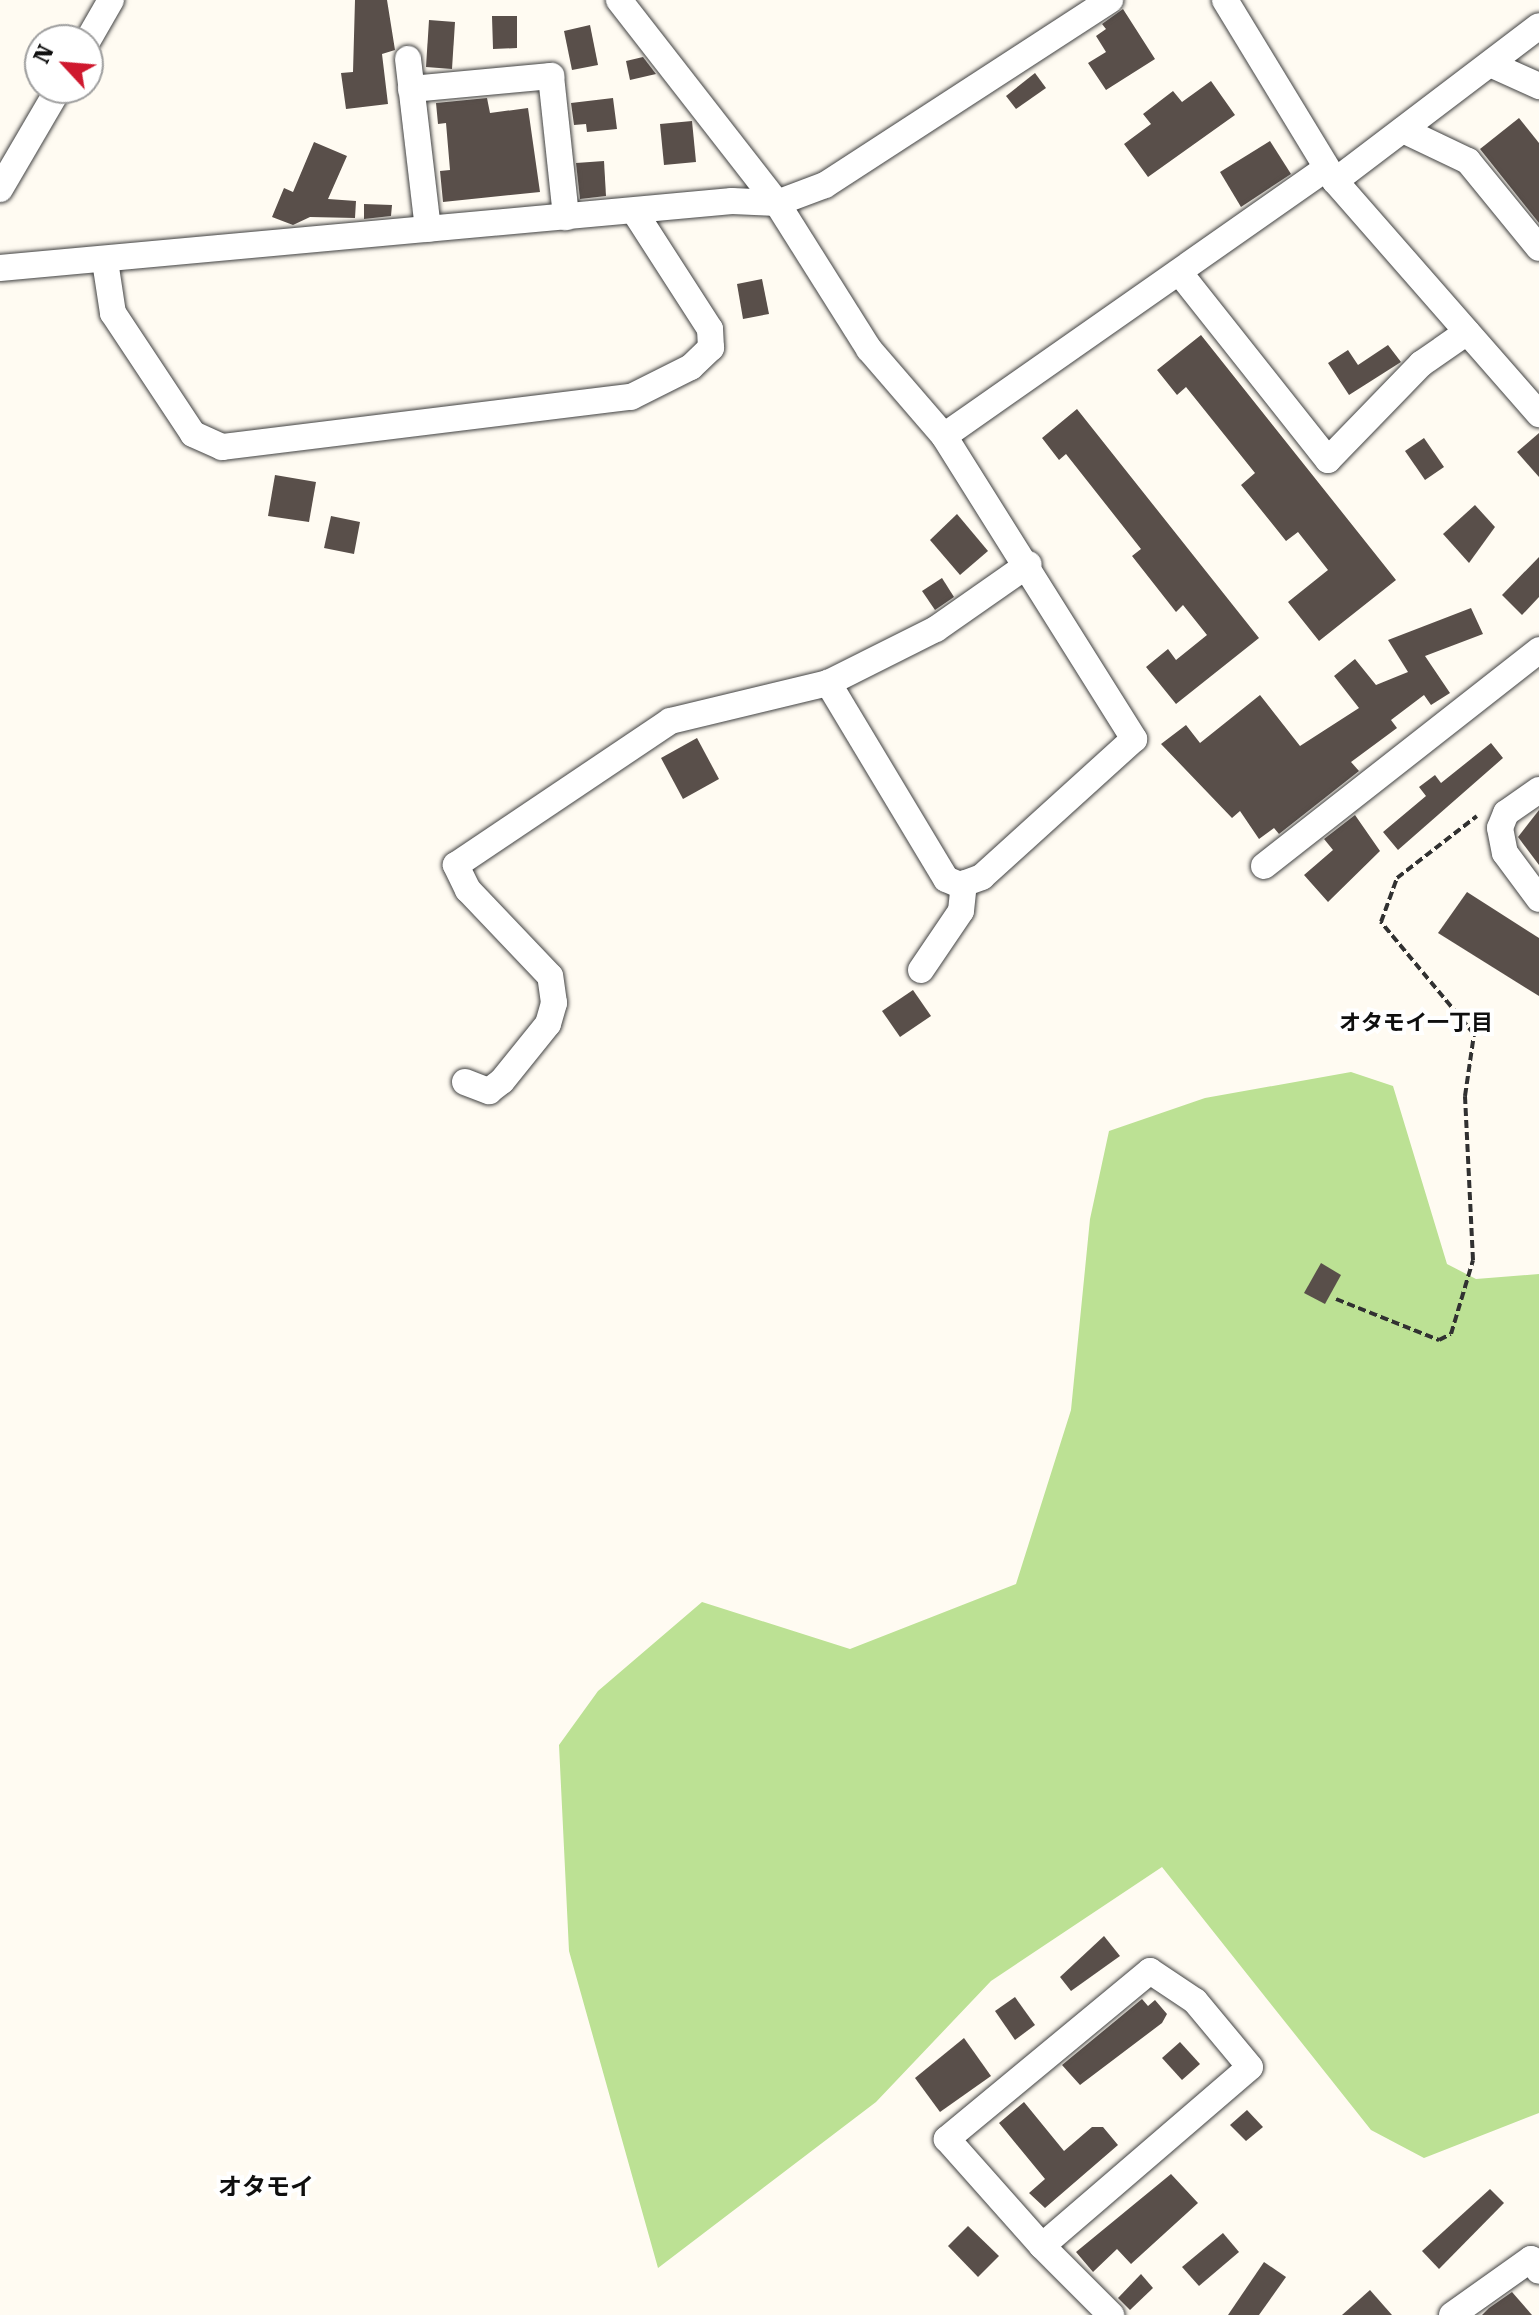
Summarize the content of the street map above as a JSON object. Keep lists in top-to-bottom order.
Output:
{
  "districts": ["オタモイ一丁目", "オタモイ"],
  "north": "top left"
}
